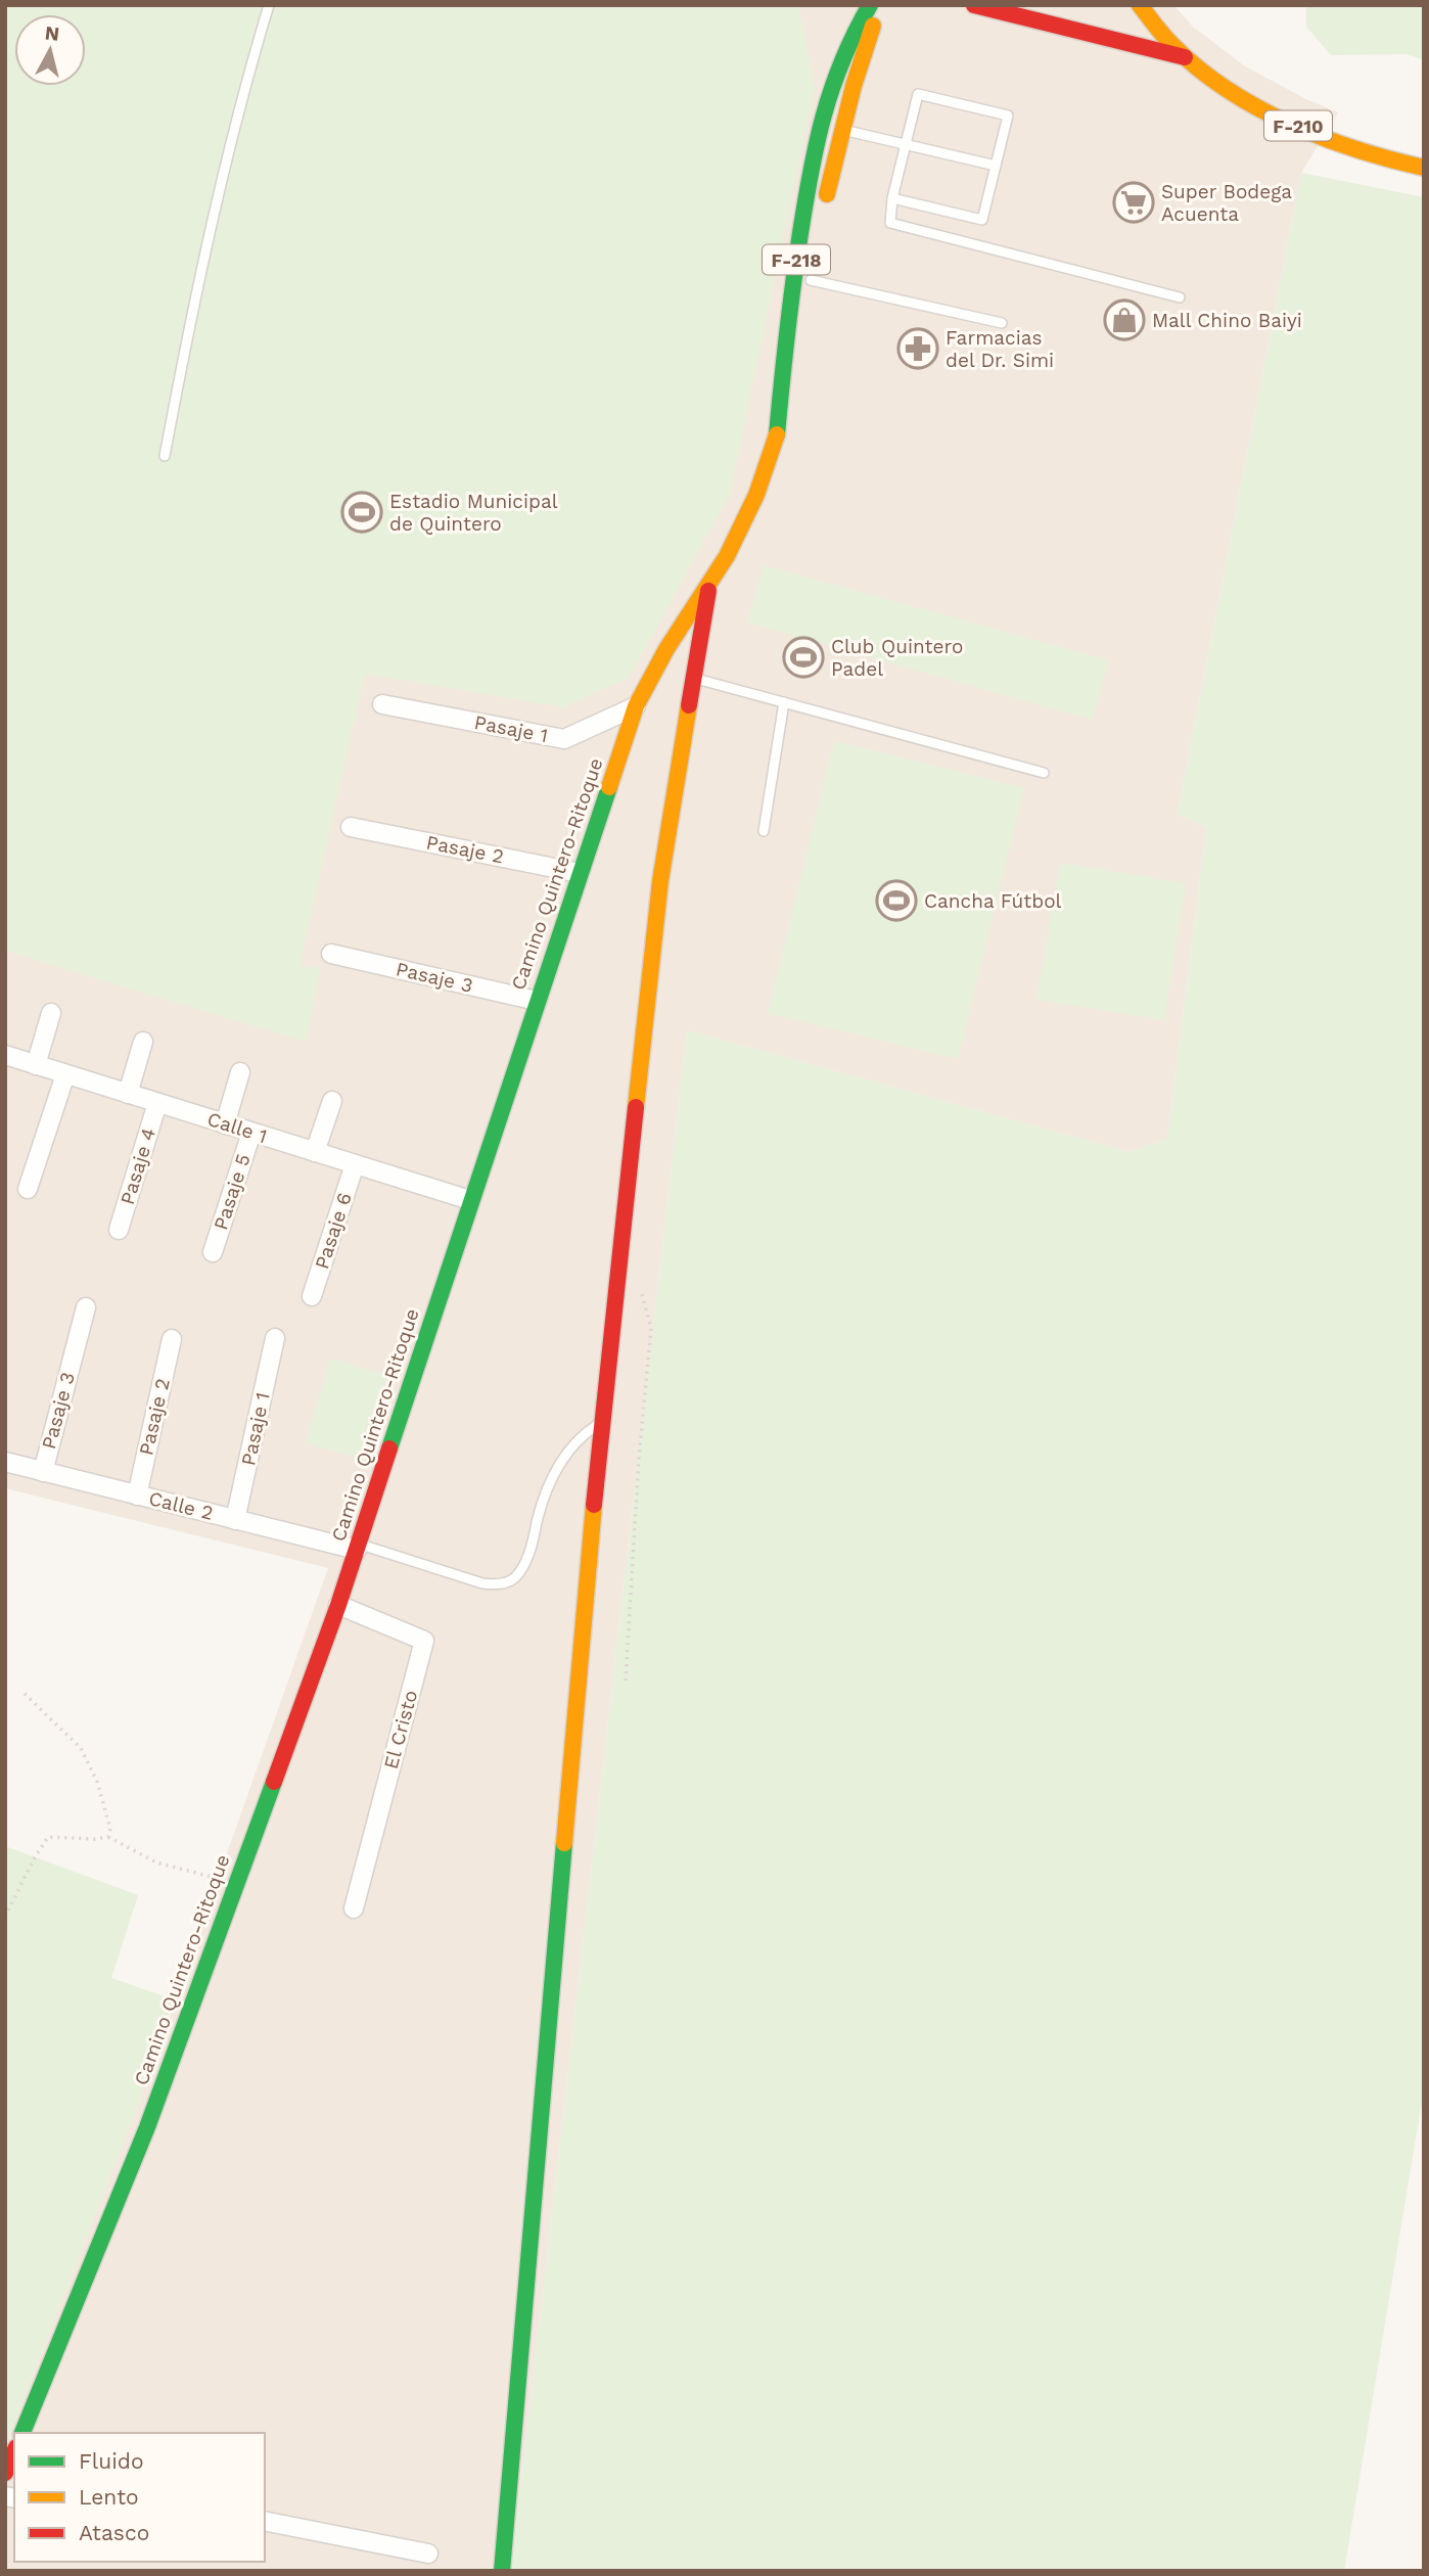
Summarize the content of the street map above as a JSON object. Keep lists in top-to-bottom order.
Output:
{
  "streets": {
    "main road": ["F-210", "F-218", "Camino Quintero-Ritoque"],
    "street": [
      "Pasaje 1",
      "Pasaje 2",
      "Pasaje 3",
      "Calle 1",
      "Pasaje 4",
      "Pasaje 5",
      "Pasaje 6",
      "Calle 2",
      "El Cristo"
    ]
  },
  "crossings": [
    ["Pasaje 1", "Camino Quintero-Ritoque"],
    ["Pasaje 1", "Calle 2"],
    ["Pasaje 2", "Camino Quintero-Ritoque"],
    ["Pasaje 2", "Calle 2"],
    ["Camino Quintero-Ritoque", "Pasaje 3"],
    ["Camino Quintero-Ritoque", "Calle 1"],
    ["Camino Quintero-Ritoque", "Calle 2"],
    ["Camino Quintero-Ritoque", "El Cristo"],
    ["Pasaje 3", "Calle 2"],
    ["Calle 1", "Pasaje 4"],
    ["Calle 1", "Pasaje 5"],
    ["Calle 1", "Pasaje 6"]
  ],
  "places": {
    "supermarket": ["Super Bodega Acuenta"],
    "shop": ["Mall Chino Baiyi"],
    "pharmacy": ["Farmacias del Dr. Simi"],
    "sports": ["Estadio Municipal de Quintero", "Club Quintero Padel", "Cancha Fútbol"]
  },
  "legend": ["Fluido", "Lento", "Atasco"],
  "north": "top"
}
